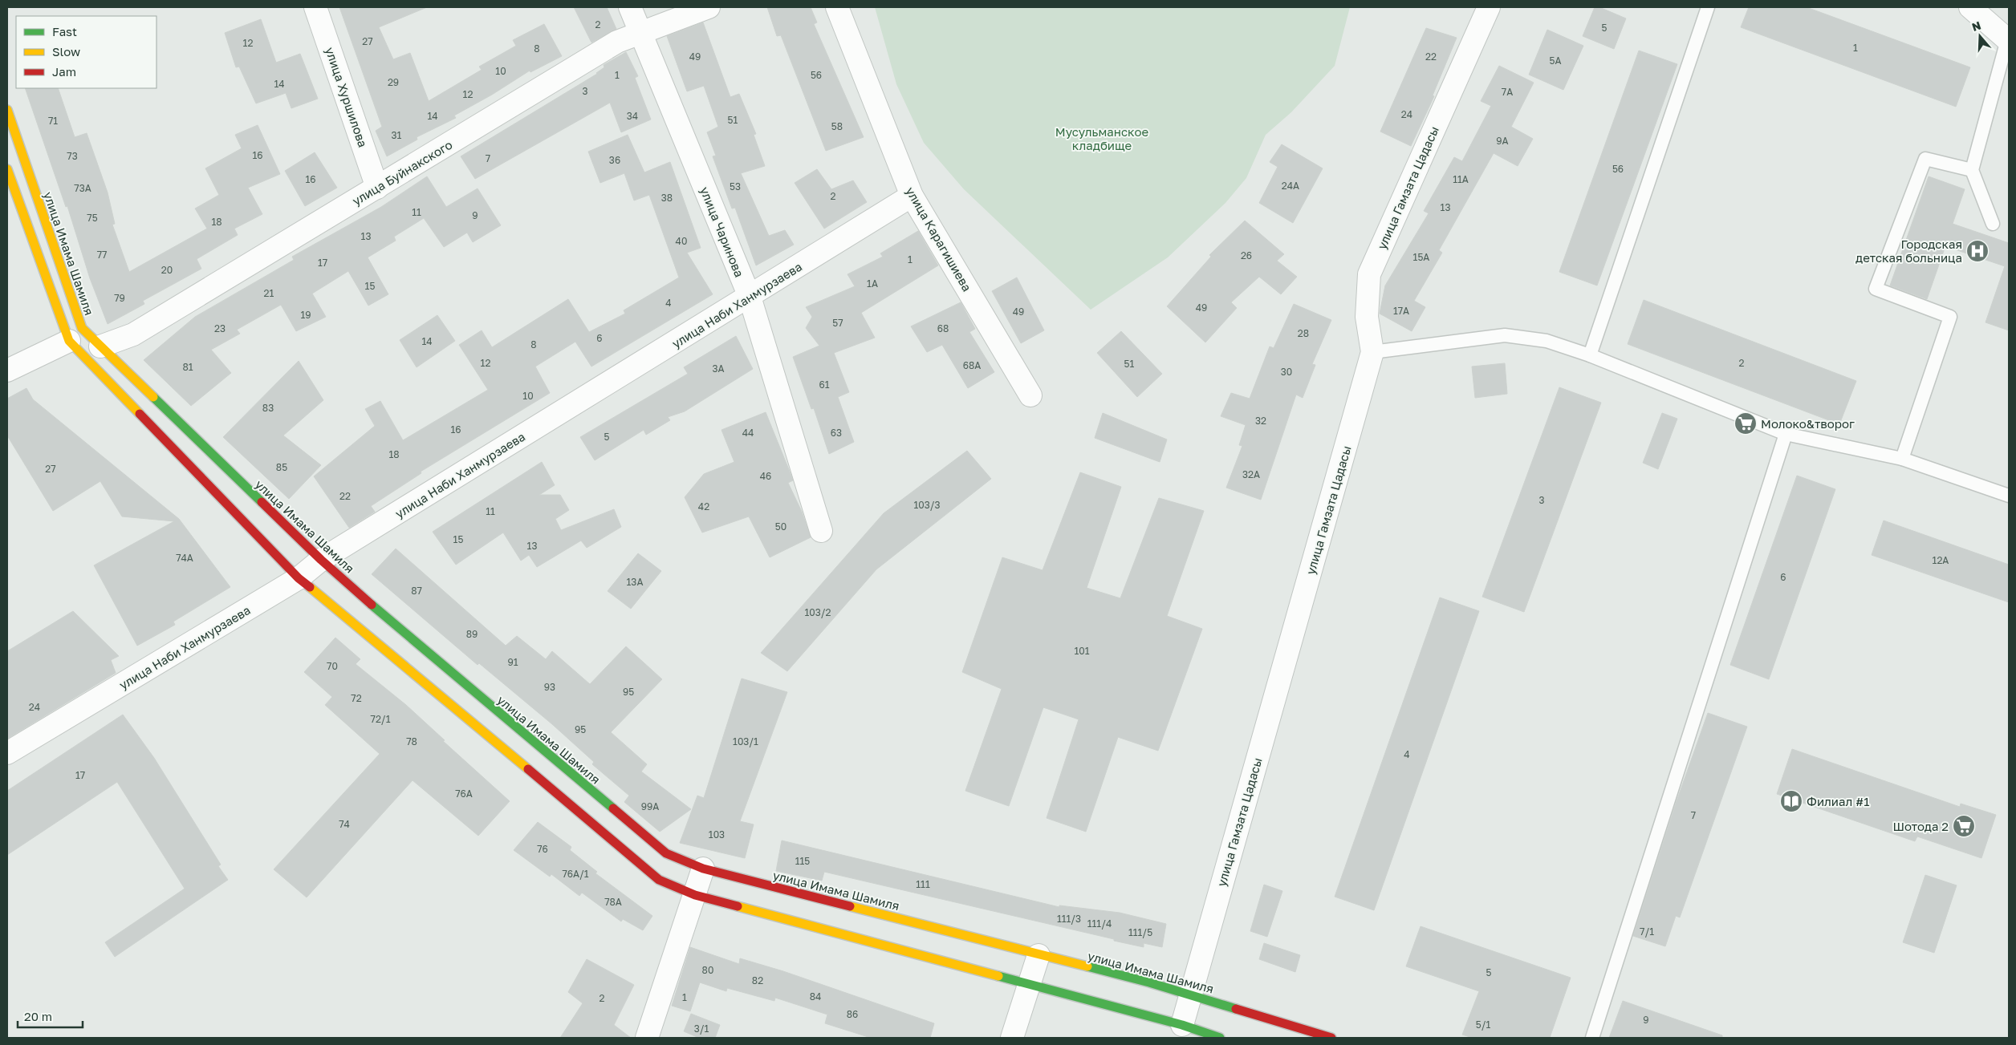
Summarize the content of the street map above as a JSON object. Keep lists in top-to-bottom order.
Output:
{
  "streets": {
    "main road": ["улица Имама Шамиля"],
    "street": [
      "улица Хуршилова",
      "улица Буйнакского",
      "улица Гамзата Цадасы",
      "улица Чаринова",
      "улица Карагишиева",
      "улица Наби Ханмурзаева"
    ]
  },
  "crossings": [
    ["улица Хуршилова", "улица Буйнакского"],
    ["улица Буйнакского", "улица Чаринова"],
    ["улица Буйнакского", "улица Имама Шамиля"],
    ["улица Гамзата Цадасы", "улица Имама Шамиля"],
    ["улица Чаринова", "улица Наби Ханмурзаева"],
    ["улица Карагишиева", "улица Наби Ханмурзаева"],
    ["улица Имама Шамиля", "улица Наби Ханмурзаева"]
  ],
  "parks": ["Мусульманское кладбище"],
  "places": {
    "hospital": ["Городская детская больница"],
    "supermarket": ["Молоко&творог", "Шотода 2"],
    "library": ["Филиал #1"]
  },
  "house_numbers": [
    "2",
    "5",
    "27",
    "12",
    "1",
    "8",
    "49",
    "22",
    "5А",
    "10",
    "1",
    "56",
    "29",
    "14",
    "3",
    "7А",
    "12",
    "24",
    "14",
    "34",
    "51",
    "71",
    "58",
    "31",
    "9А",
    "16",
    "73",
    "7",
    "36",
    "56",
    "16",
    "11А",
    "24А",
    "53",
    "73А",
    "2",
    "38",
    "13",
    "11",
    "9",
    "75",
    "18",
    "13",
    "40",
    "77",
    "26",
    "15А",
    "1",
    "17",
    "20",
    "1А",
    "15",
    "21",
    "79",
    "4",
    "49",
    "17А",
    "49",
    "19",
    "57",
    "23",
    "68",
    "28",
    "6",
    "14",
    "8",
    "12",
    "2",
    "51",
    "68А",
    "81",
    "3А",
    "30",
    "61",
    "10",
    "83",
    "32",
    "16",
    "44",
    "63",
    "5",
    "18",
    "85",
    "27",
    "32А",
    "46",
    "22",
    "3",
    "103/3",
    "42",
    "11",
    "50",
    "15",
    "13",
    "74А",
    "12А",
    "6",
    "13А",
    "87",
    "103/2",
    "89",
    "101",
    "91",
    "70",
    "93",
    "95",
    "72",
    "24",
    "72/1",
    "95",
    "78",
    "103/1",
    "4",
    "17",
    "76А",
    "99А",
    "7",
    "74",
    "103",
    "76",
    "115",
    "76А/1",
    "111",
    "78А",
    "111/3",
    "111/4",
    "7/1",
    "111/5",
    "80",
    "5",
    "82",
    "84",
    "1",
    "2",
    "86",
    "9",
    "5/1",
    "3/1"
  ],
  "legend": ["Fast", "Slow", "Jam"],
  "scale_bar": "20 m",
  "north": "top"
}
